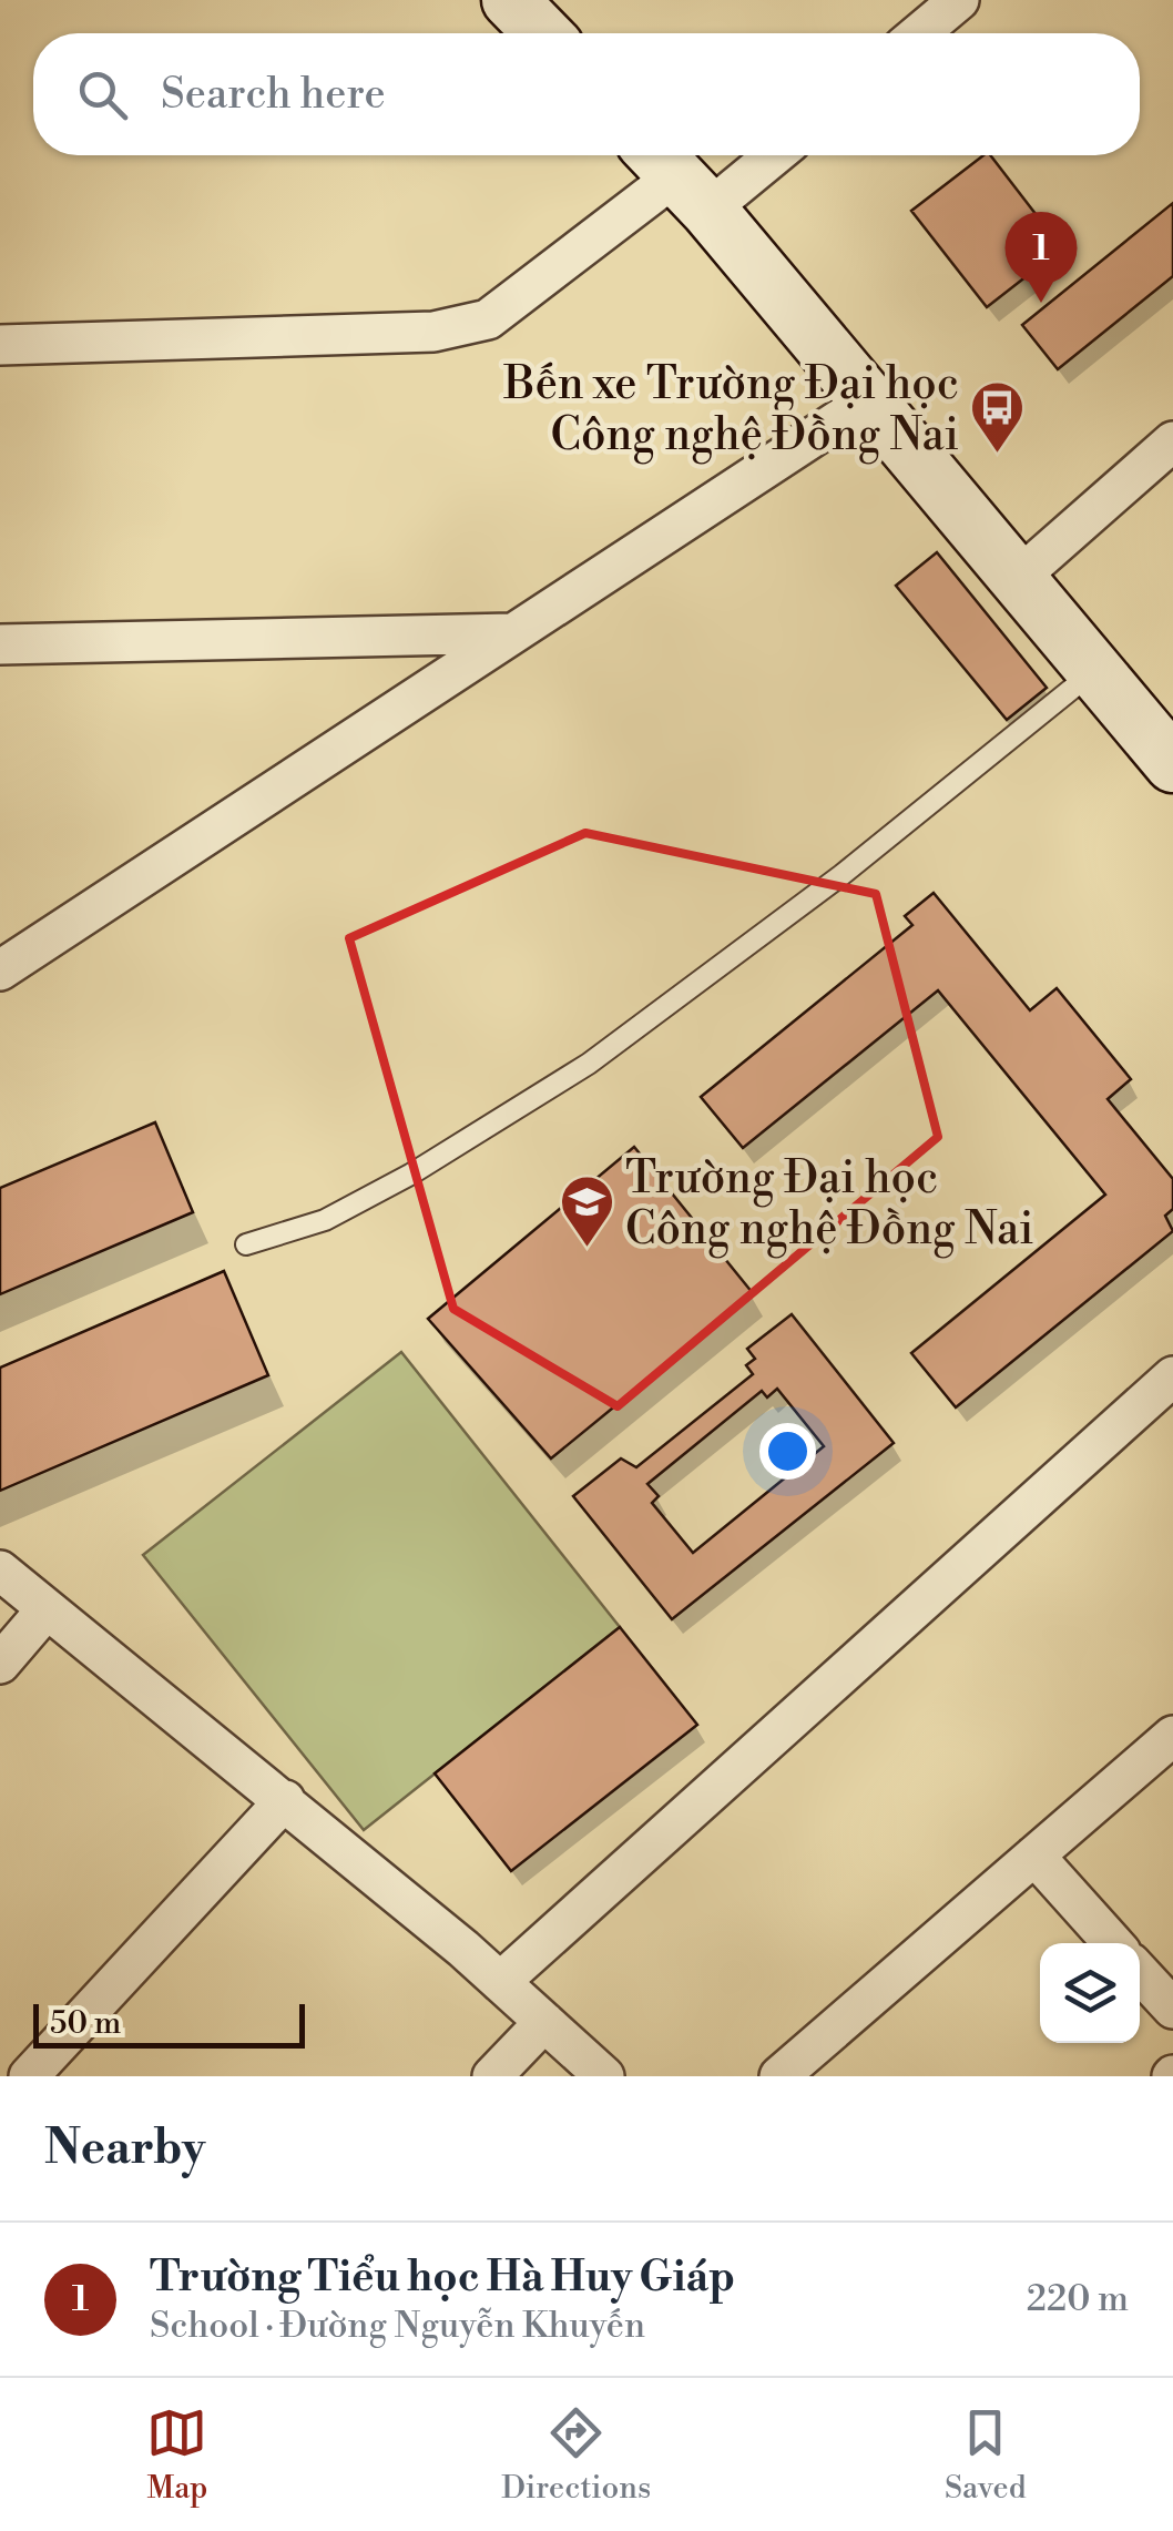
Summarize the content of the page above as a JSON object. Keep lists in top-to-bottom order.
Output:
{
  "places": {
    "bus stop": ["Bến xe Trường Đại học Công nghệ Đồng Nai"],
    "school or university": ["Trường Đại học Công nghệ Đồng Nai"]
  },
  "scale_bar": "50 m",
  "page": {
    "search": "Search here",
    "pins": "1",
    "scale": "50 m",
    "heading": "Nearby",
    "list": [
      {
        "mark": "1",
        "name": "Trường Tiểu học Hà Huy Giáp",
        "note": "School · Đường Nguyễn Khuyến",
        "value": "220 m"
      }
    ],
    "nav": ["Map", "Directions", "Saved"]
  }
}
